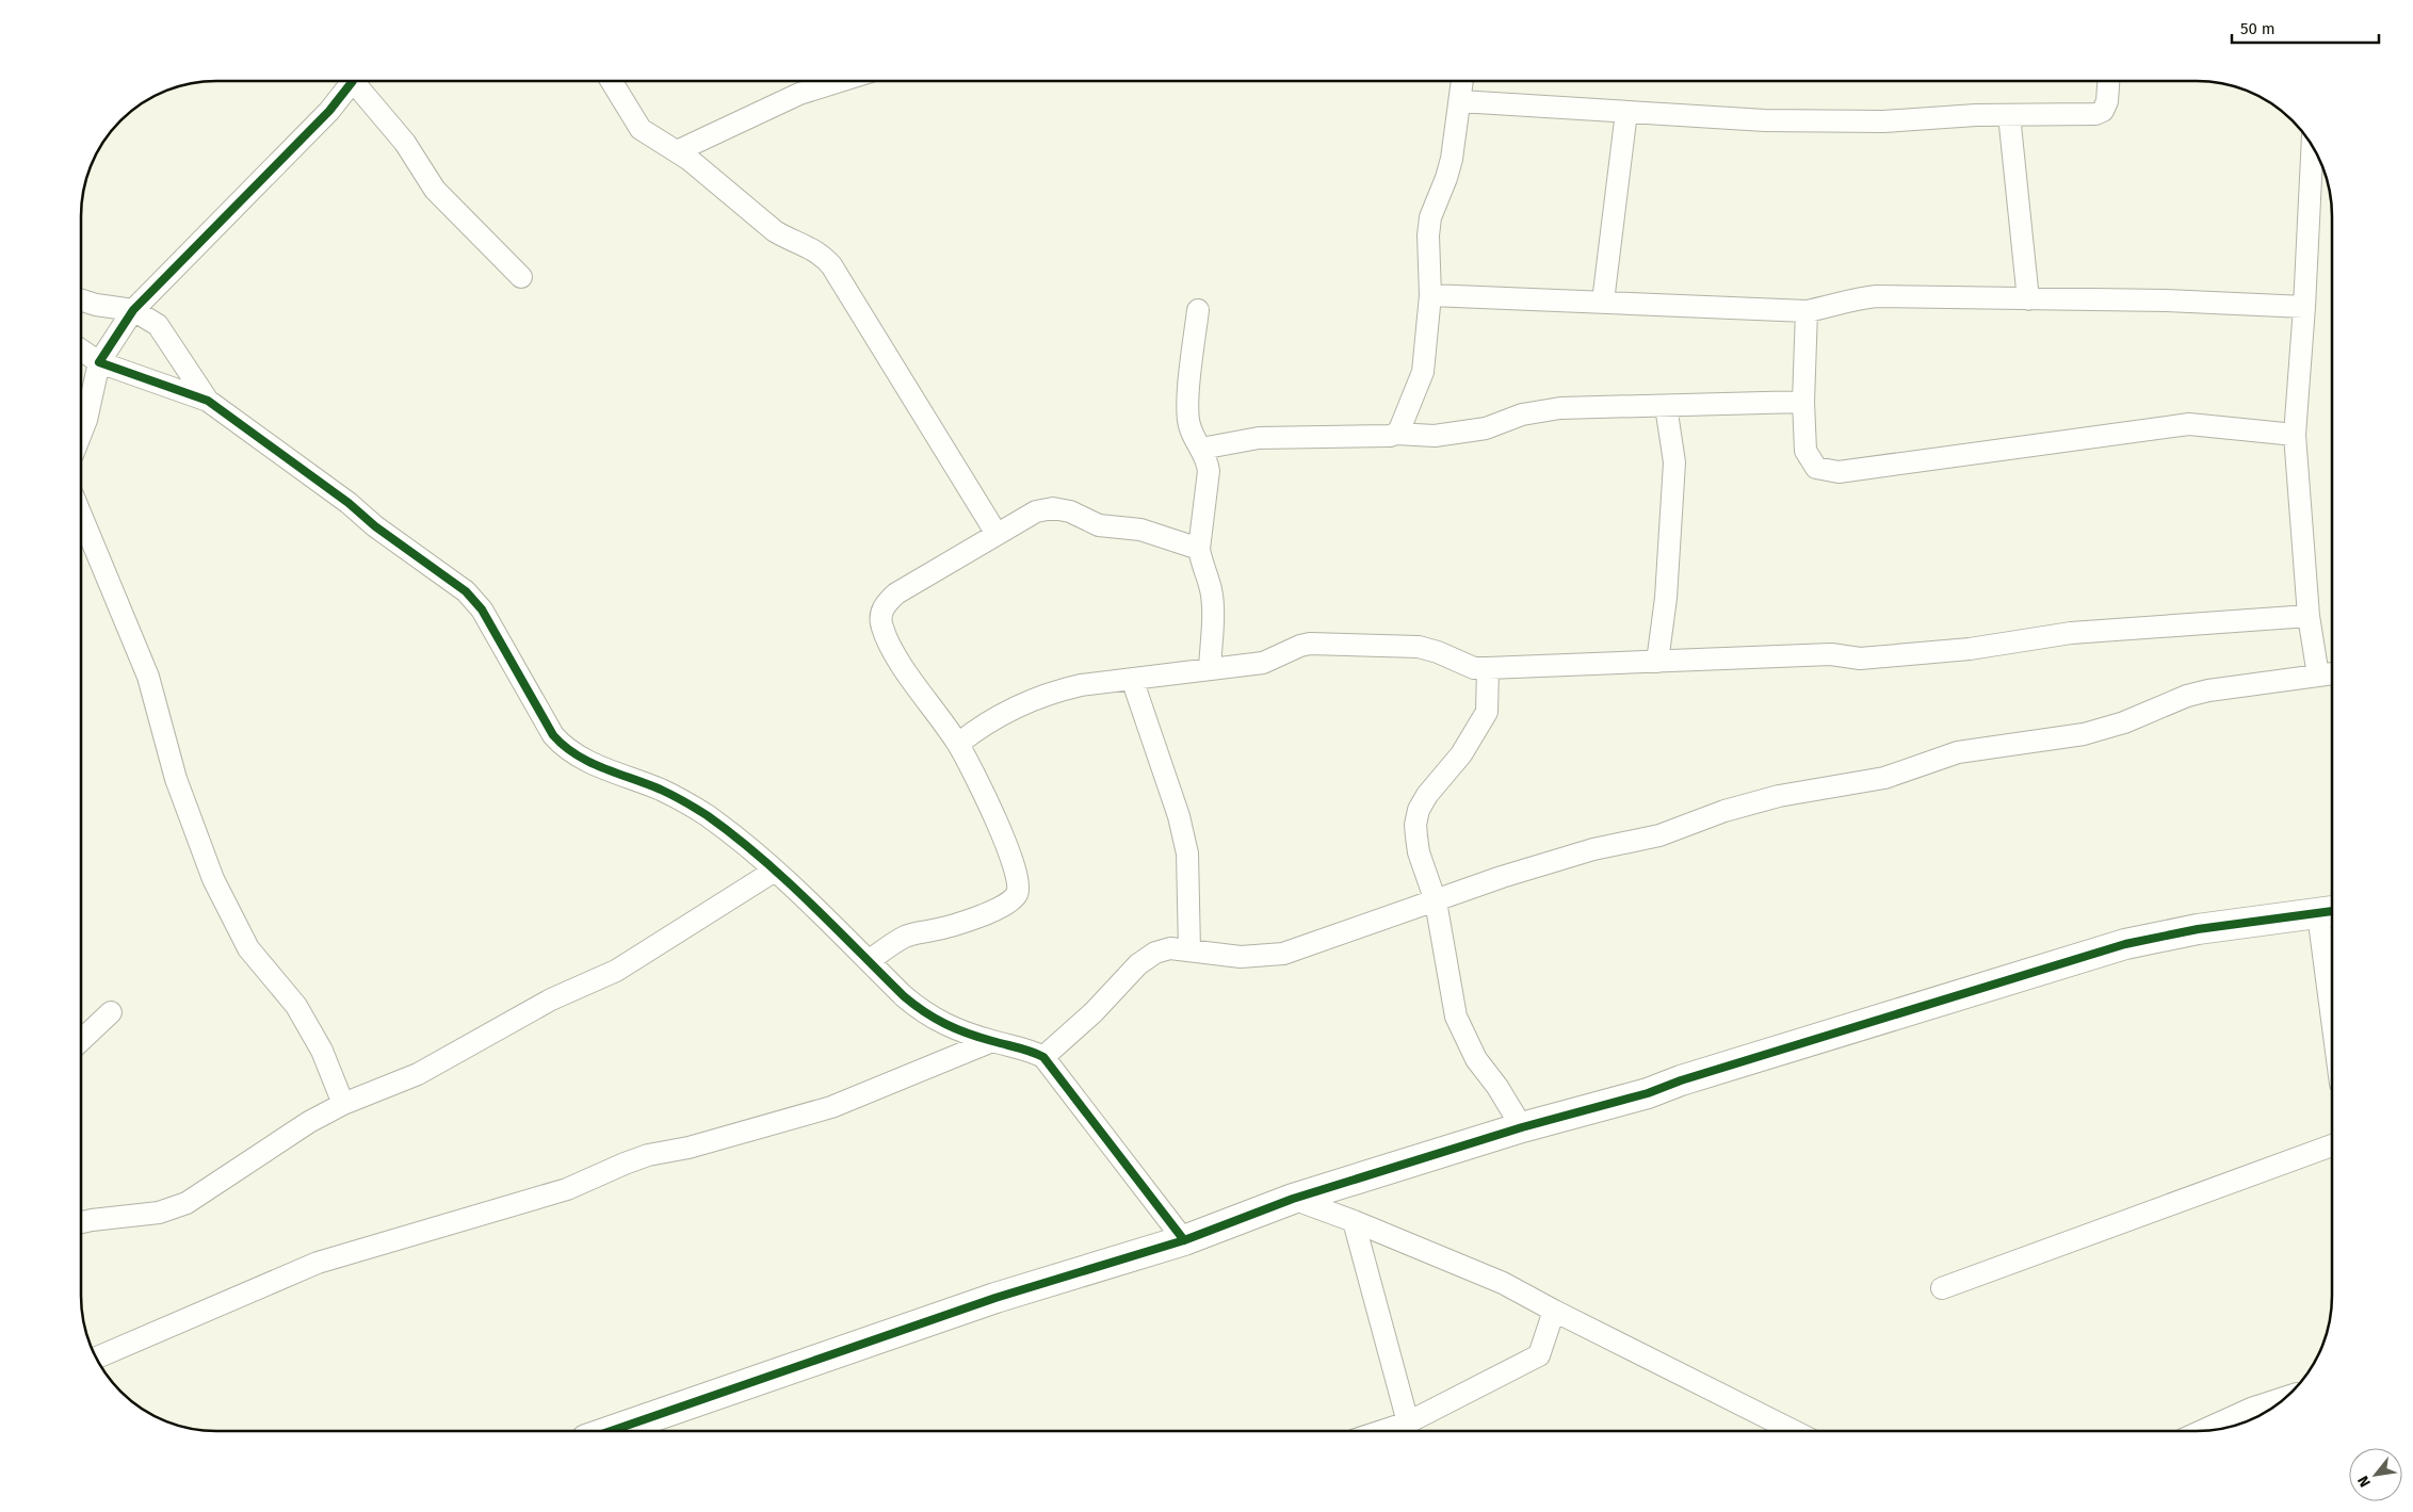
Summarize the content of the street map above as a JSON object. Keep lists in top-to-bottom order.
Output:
{
  "scale_bar": "50 m",
  "north": "bottom left"
}
